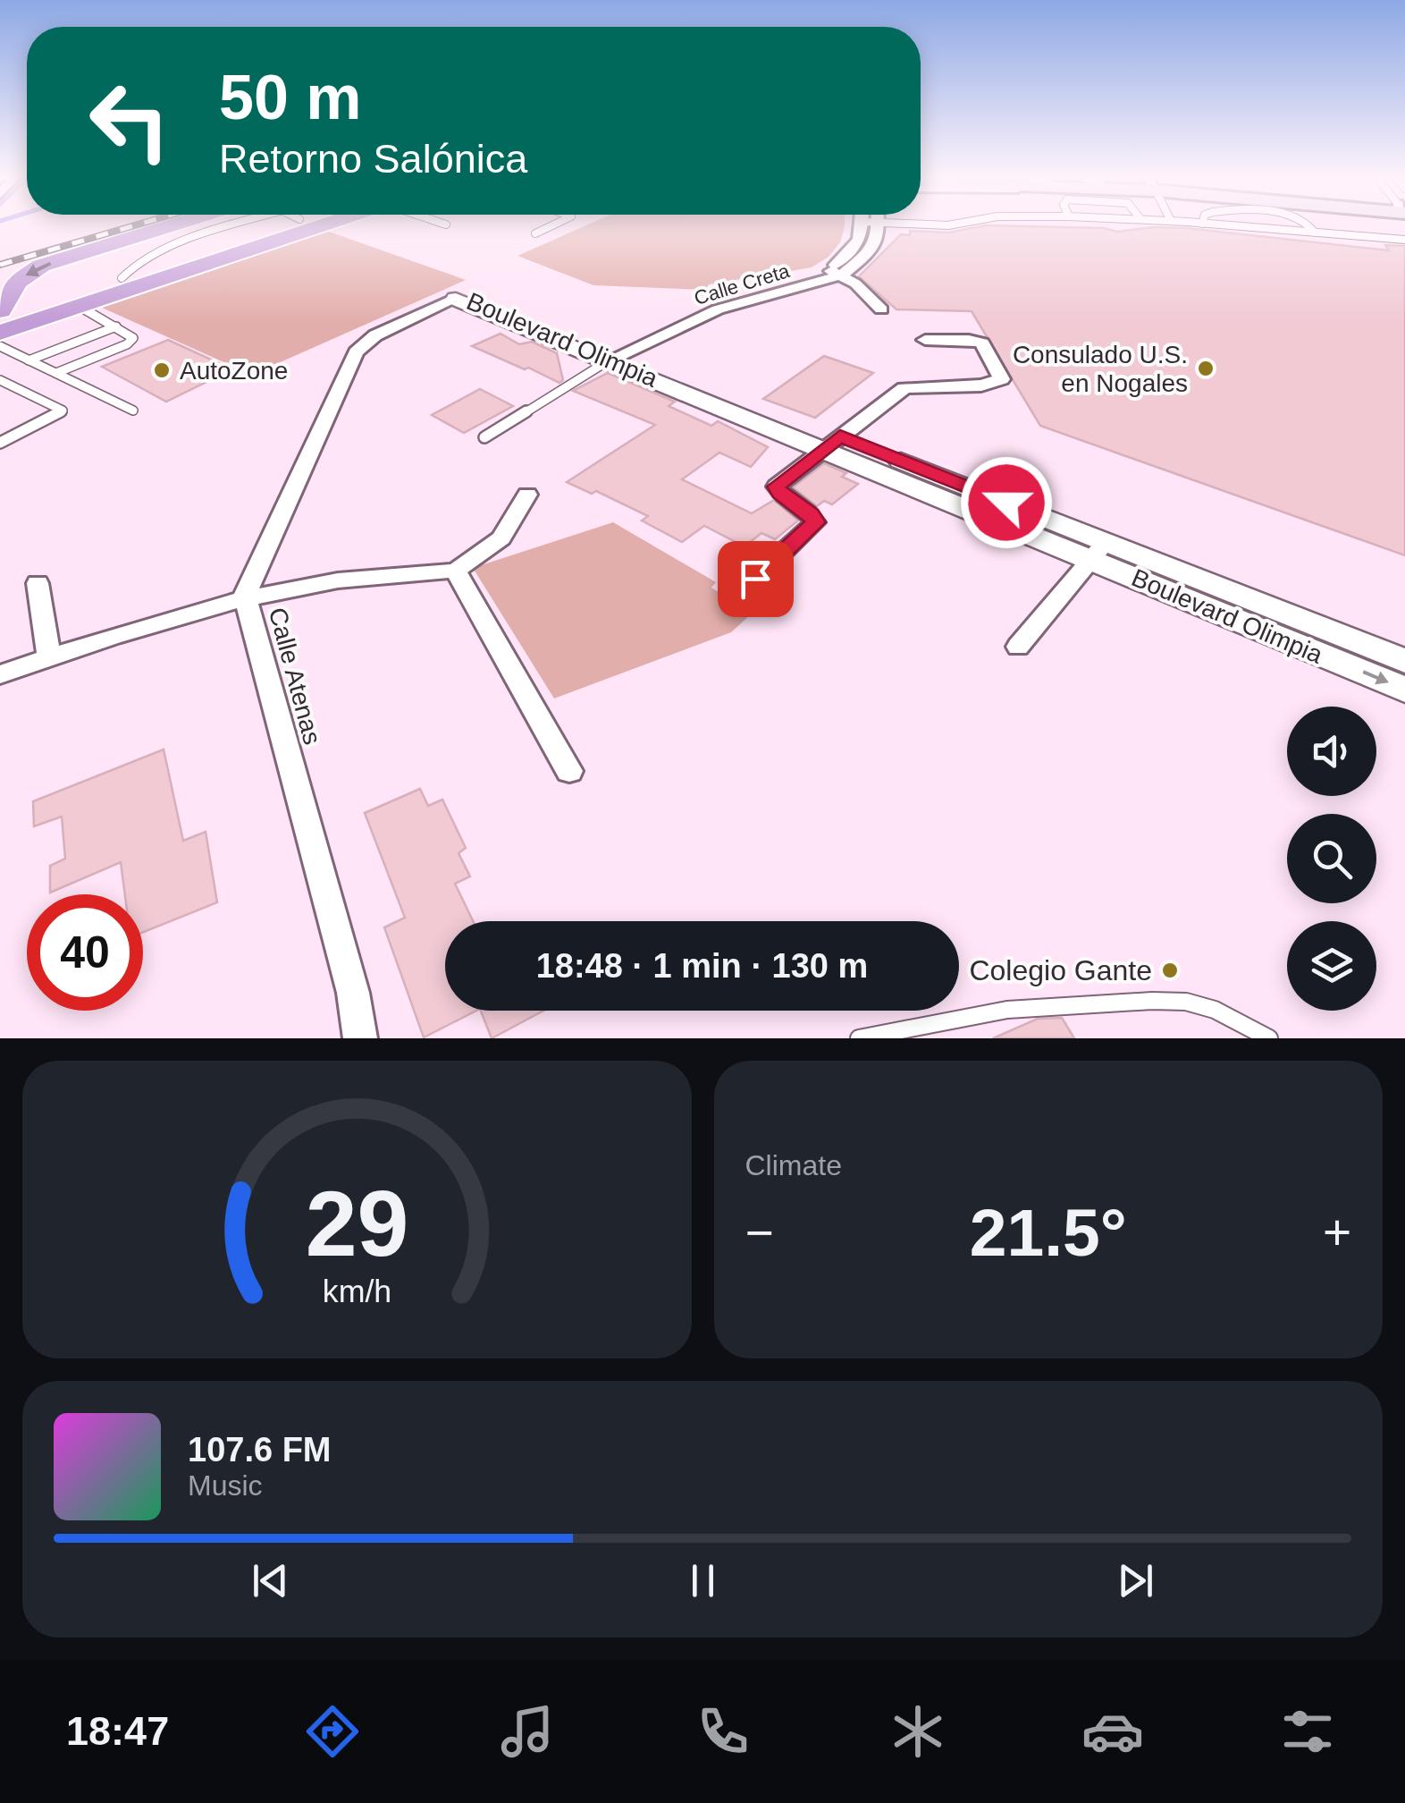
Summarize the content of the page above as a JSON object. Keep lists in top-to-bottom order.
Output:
{
  "streets": {
    "street": ["Calle Creta", "Boulevard Olimpia", "Calle Atenas"]
  },
  "crossings": [
    ["Calle Creta", "Boulevard Olimpia"],
    ["Boulevard Olimpia", "Calle Atenas"]
  ],
  "places": ["Consulado U.S. en Nogales", "AutoZone", "Colegio Gante"],
  "page": {
    "turn": ["50 m", "Retorno Salónica"],
    "limit": "40",
    "trip": "18:48 · 1 min · 130 m",
    "tile": "Climate",
    "heat": ["−", "21.5°", "+"],
    "song": ["107.6 FM", "Music"],
    "tabs": "18:47",
    "gauge": ["29", "km/h"]
  }
}
